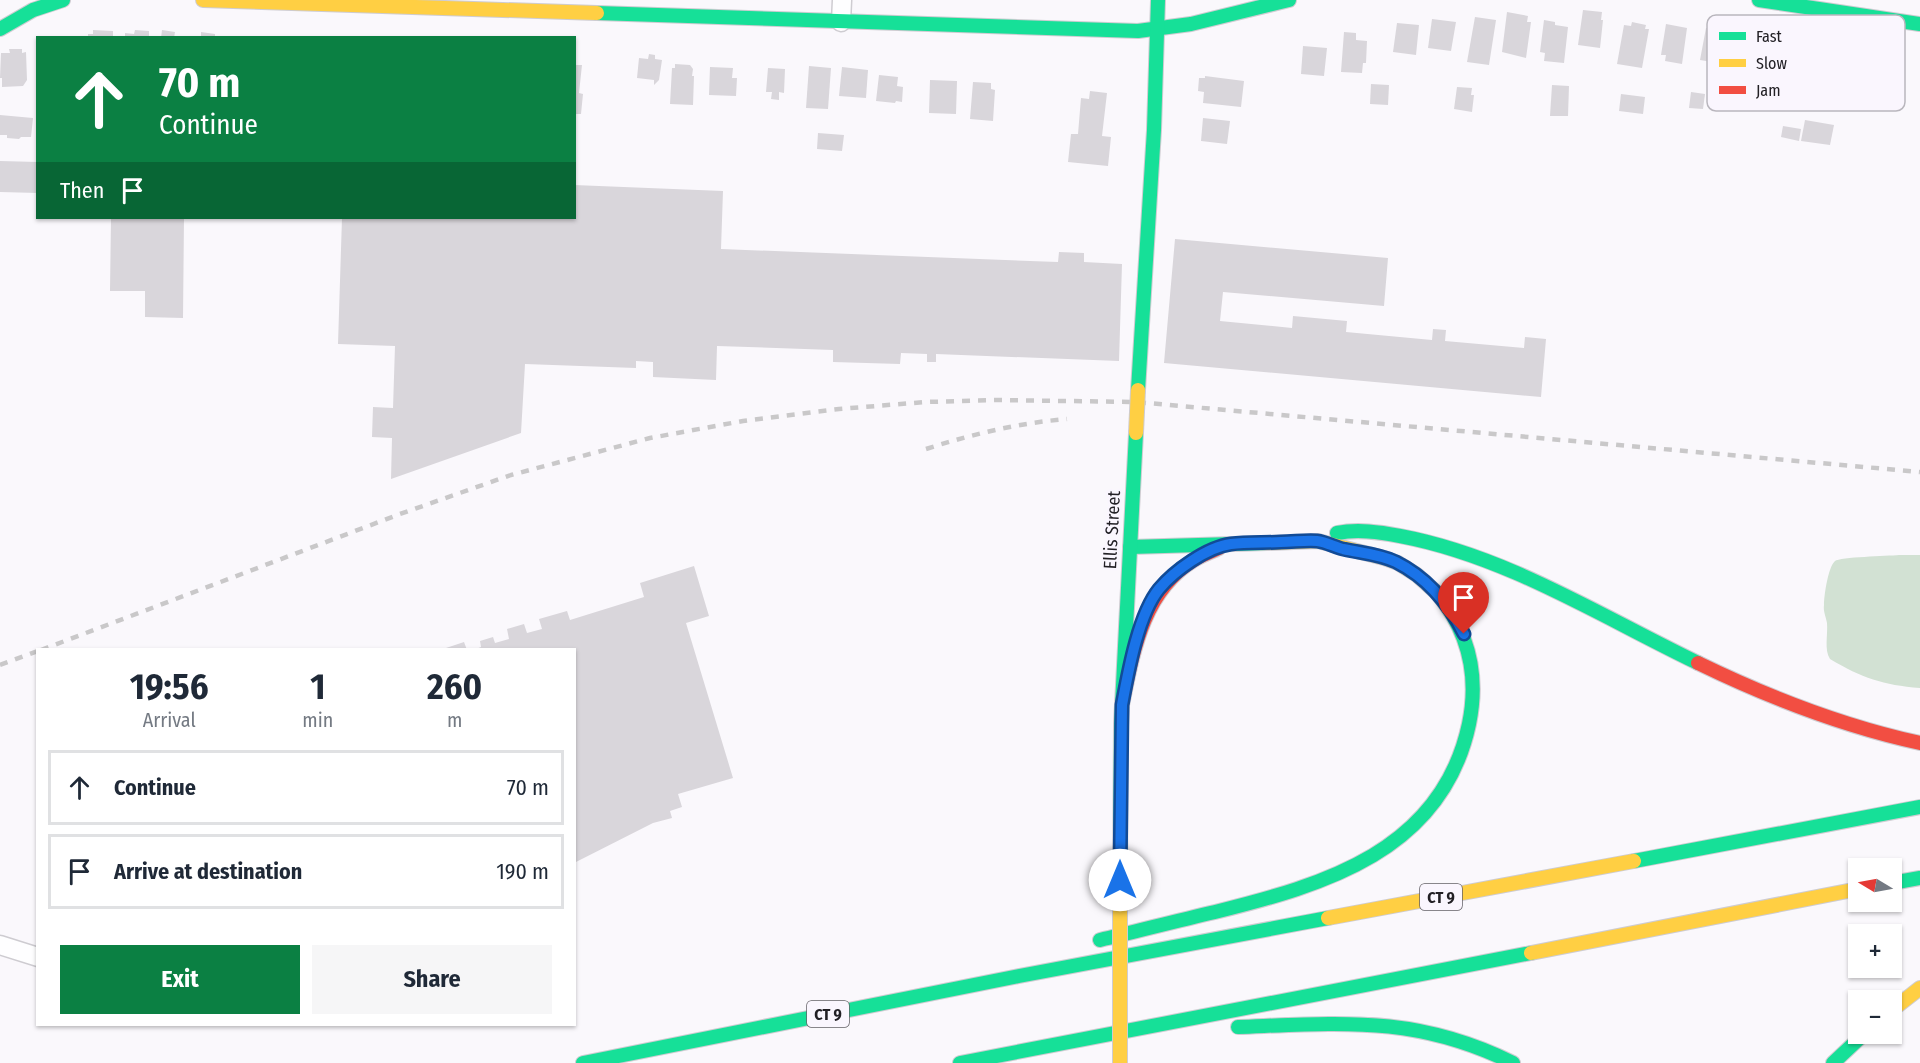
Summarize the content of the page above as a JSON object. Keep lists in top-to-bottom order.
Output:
{
  "streets": {
    "main road": ["Ellis Street", "CT 9"]
  },
  "legend": ["Fast", "Slow", "Jam"],
  "north": "left",
  "page": {
    "turn": ["70 m", "Continue"],
    "then": "Then",
    "eta": [
      "19:56",
      "Arrival",
      "1",
      "min",
      "260",
      "m"
    ],
    "list": [
      {
        "name": "Continue",
        "value": "70 m"
      },
      {
        "name": "Arrive at destination",
        "value": "190 m"
      }
    ],
    "map_buttons": ["+", "−"],
    "buttons": ["Exit", "Share"]
  }
}
